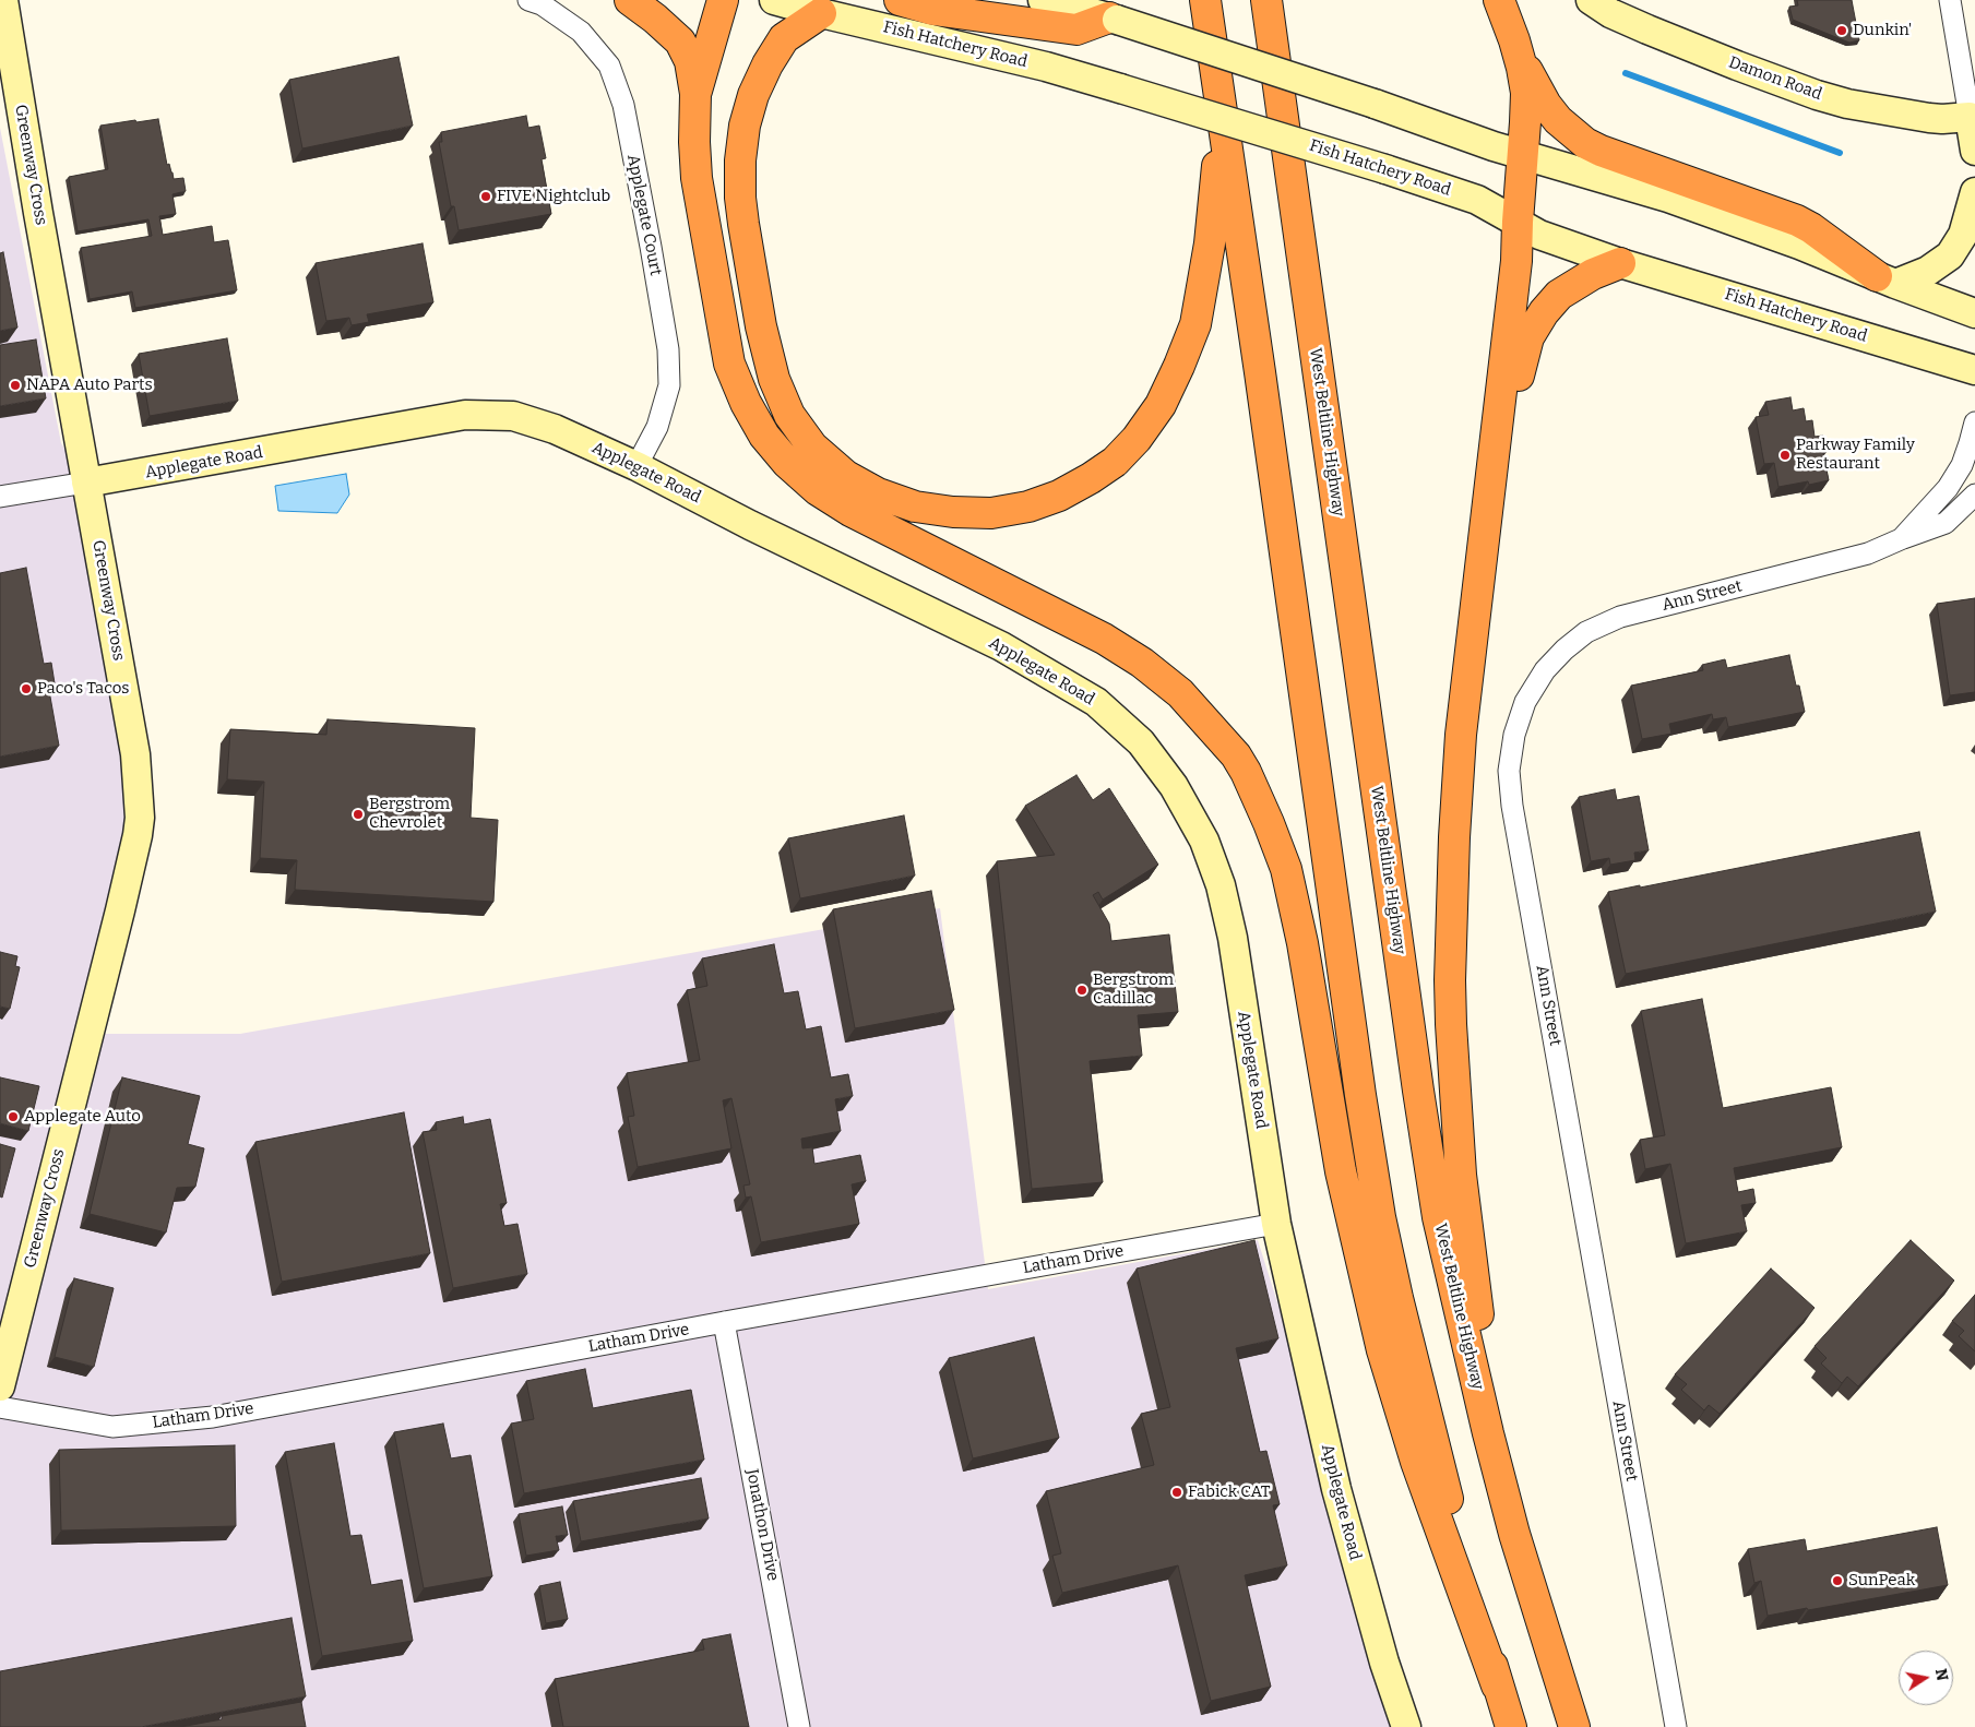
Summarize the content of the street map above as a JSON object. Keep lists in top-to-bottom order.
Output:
{
  "streets": {
    "highway": ["West Beltline Highway"],
    "street": [
      "Fish Hatchery Road",
      "Damon Road",
      "Greenway Cross",
      "Applegate Court",
      "Applegate Road",
      "Ann Street",
      "Latham Drive",
      "Jonathon Drive"
    ]
  },
  "crossings": [
    ["Greenway Cross", "Applegate Road"],
    ["Applegate Court", "Applegate Road"],
    ["Applegate Road", "Latham Drive"],
    ["Latham Drive", "Jonathon Drive"]
  ],
  "places": [
    "Dunkin'",
    "FIVE Nightclub",
    "NAPA Auto Parts",
    "Parkway Family Restaurant",
    "Paco's Tacos",
    "Bergstrom Chevrolet",
    "Bergstrom Cadillac",
    "Applegate Auto",
    "Fabick CAT",
    "SunPeak"
  ],
  "north": "right"
}
